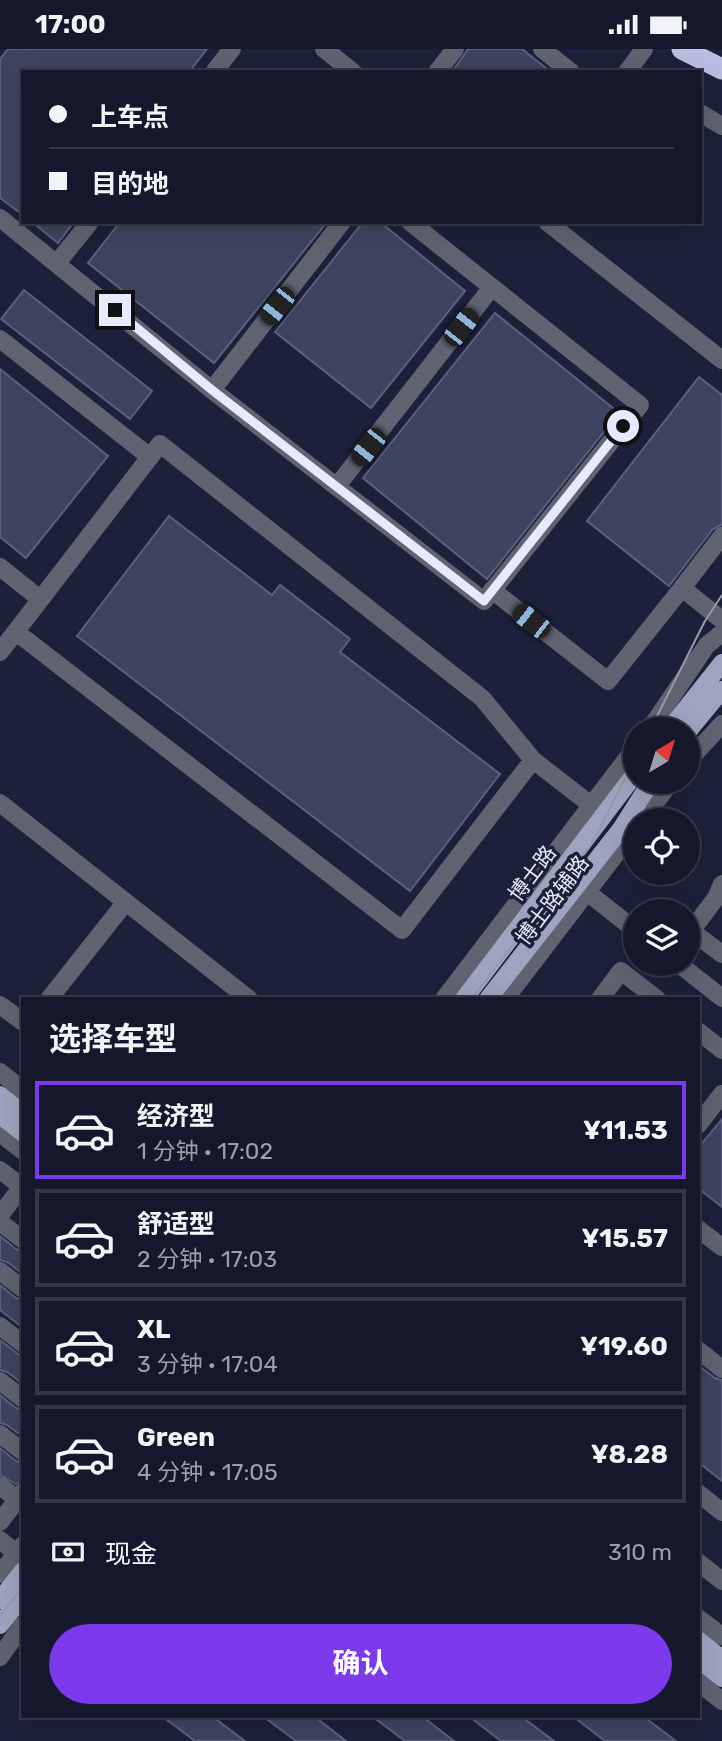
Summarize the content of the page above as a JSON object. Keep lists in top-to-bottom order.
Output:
{
  "streets": {
    "main road": ["博士路"],
    "street": ["博士路辅路"]
  },
  "crossings": [
    ["博士路", "博士路辅路"]
  ],
  "north": "top right",
  "page": {
    "status": "17:00",
    "banner": ["上车点", "目的地"],
    "heading": "选择车型",
    "list": [
      {
        "name": "经济型",
        "note": "1 分钟 · 17:02",
        "value": "¥11.53"
      },
      {
        "name": "舒适型",
        "note": "2 分钟 · 17:03",
        "value": "¥15.57"
      },
      {
        "name": "XL",
        "note": "3 分钟 · 17:04",
        "value": "¥19.60"
      },
      {
        "name": "Green",
        "note": "4 分钟 · 17:05",
        "value": "¥8.28"
      }
    ],
    "pay": ["现金", "310 m"],
    "buttons": "确认"
  }
}
